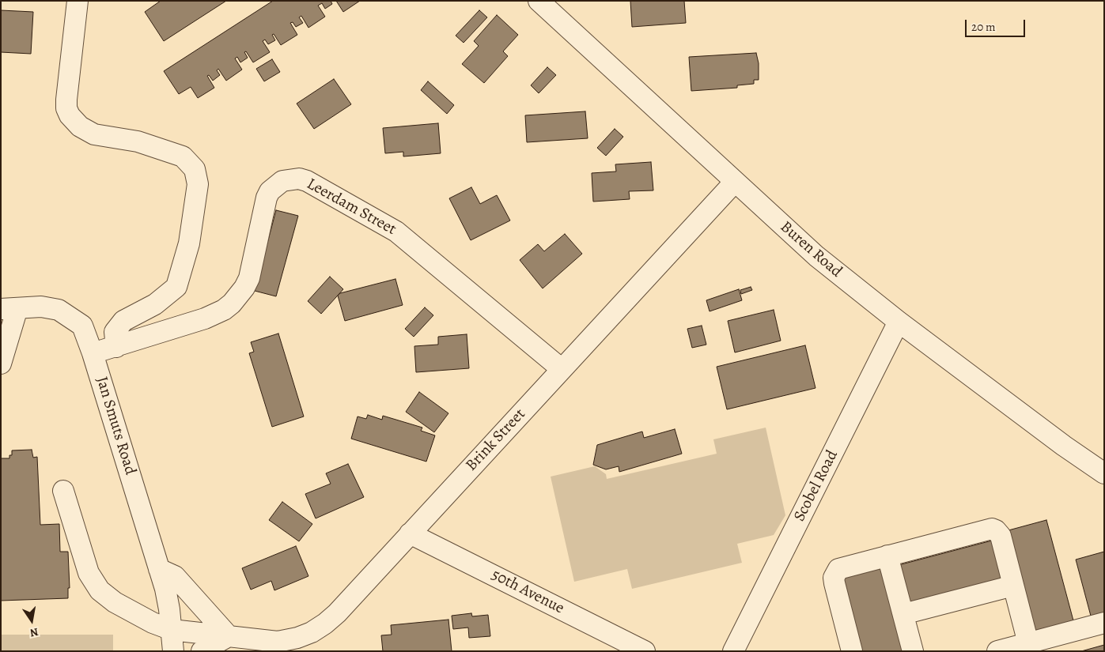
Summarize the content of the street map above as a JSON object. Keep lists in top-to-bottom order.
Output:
{
  "streets": {
    "street": [
      "Leerdam Street",
      "Buren Road",
      "Jan Smuts Road",
      "Brink Street",
      "Scobel Road",
      "50th Avenue"
    ]
  },
  "crossings": [
    ["Leerdam Street", "Jan Smuts Road"],
    ["Leerdam Street", "Brink Street"],
    ["Buren Road", "Brink Street"],
    ["Buren Road", "Scobel Road"],
    ["Jan Smuts Road", "Brink Street"],
    ["Brink Street", "50th Avenue"]
  ],
  "scale_bar": "20 m",
  "north": "bottom"
}
